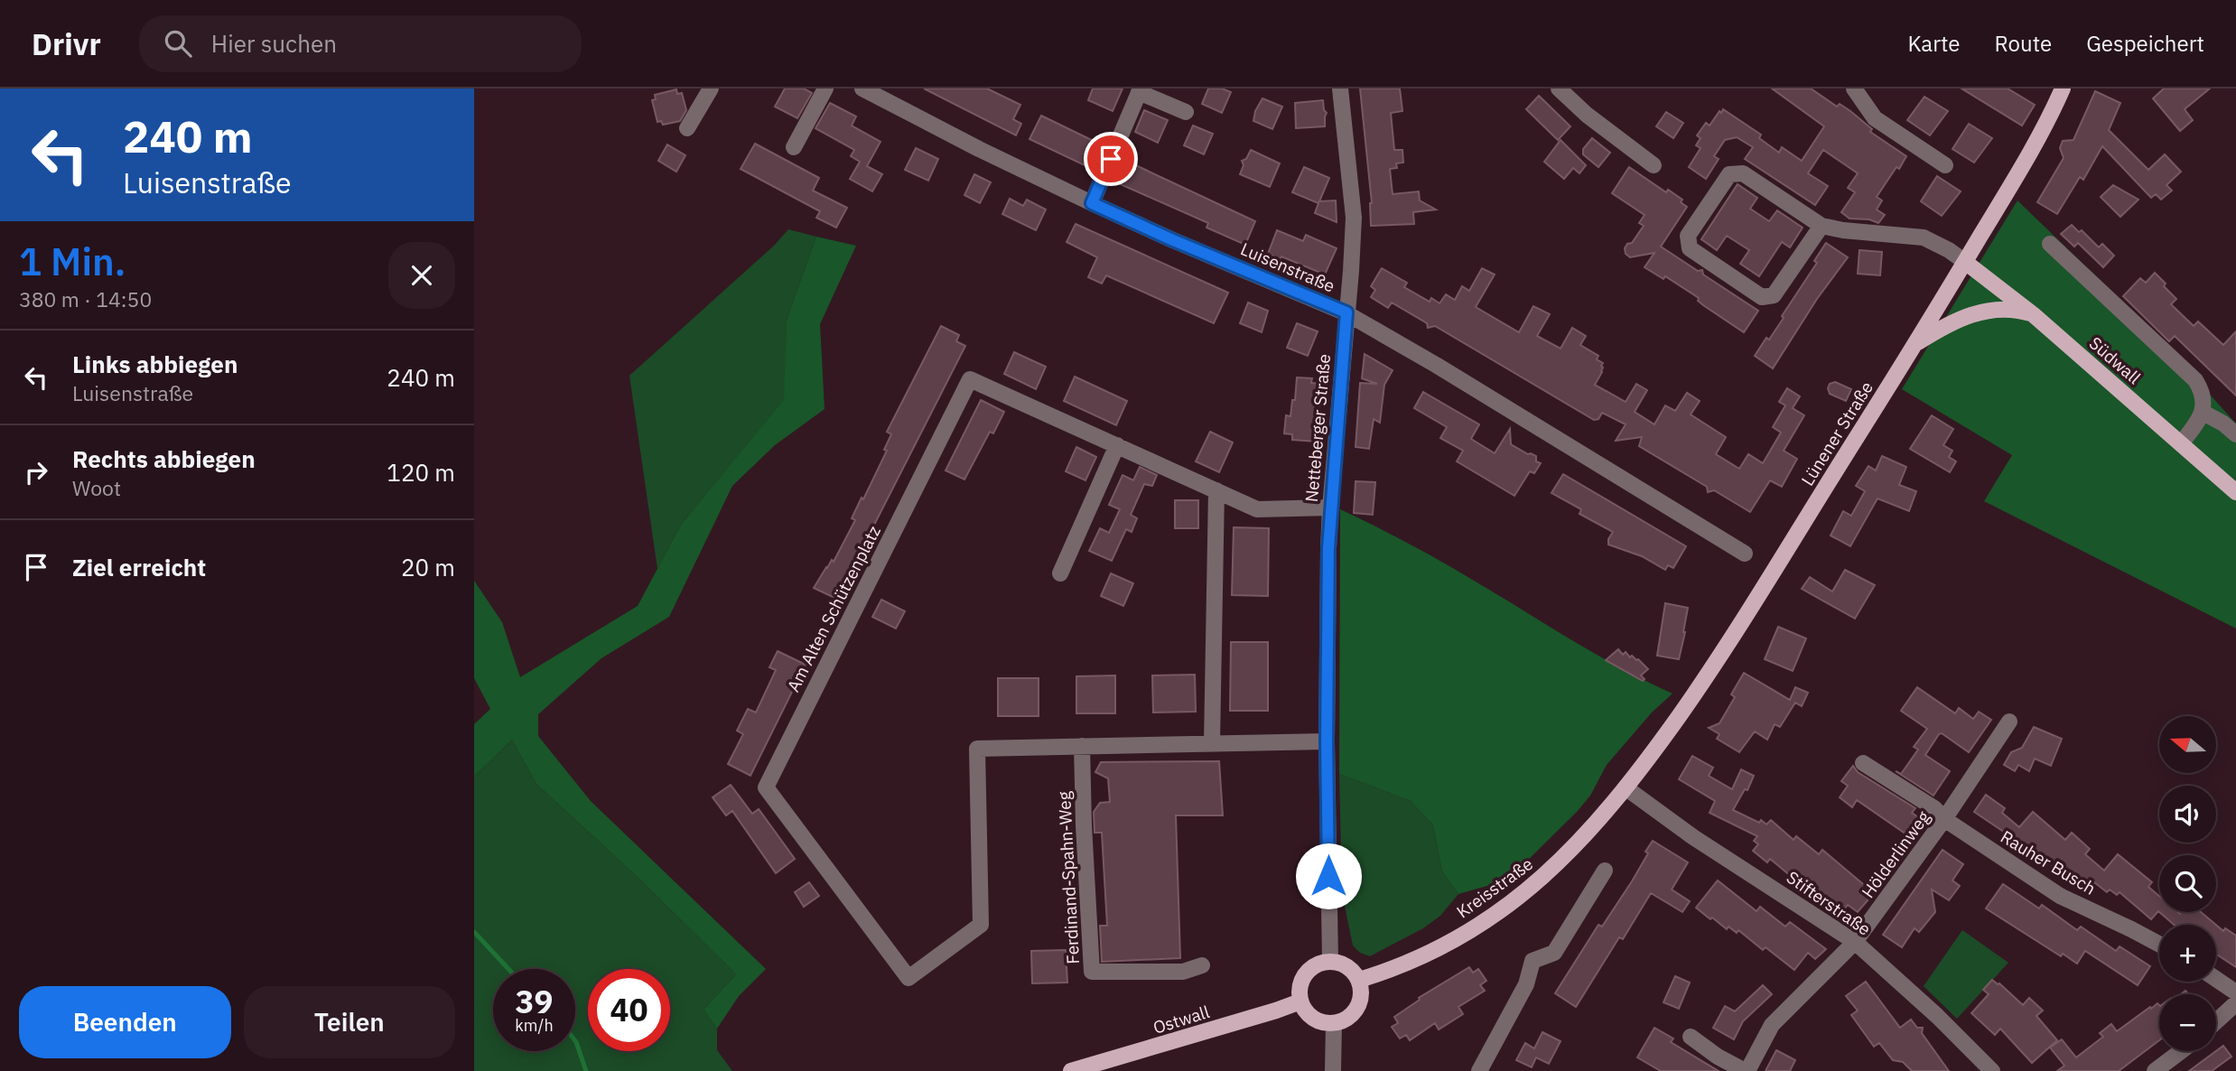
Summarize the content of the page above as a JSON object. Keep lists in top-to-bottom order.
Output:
{
  "streets": {
    "main road": [
      "Südwall",
      "Lünener Straße",
      "Kreisstraße",
      "Ostwall"
    ],
    "street": [
      "Luisenstraße",
      "Netteberger Straße",
      "Am Alten Schützenplatz",
      "Hölderlinweg",
      "Rauher Busch",
      "Ferdinand-Spahn-Weg",
      "Stifterstraße"
    ]
  },
  "crossings": [
    ["Luisenstraße", "Netteberger Straße"],
    ["Südwall", "Lünener Straße"],
    ["Netteberger Straße", "Am Alten Schützenplatz"],
    ["Netteberger Straße", "Kreisstraße"],
    ["Netteberger Straße", "Ostwall"],
    ["Lünener Straße", "Kreisstraße"],
    ["Lünener Straße", "Stifterstraße"],
    ["Am Alten Schützenplatz", "Ferdinand-Spahn-Weg"],
    ["Hölderlinweg", "Rauher Busch"],
    ["Hölderlinweg", "Stifterstraße"],
    ["Kreisstraße", "Stifterstraße"],
    ["Kreisstraße", "Ostwall"]
  ],
  "north": "left",
  "page": {
    "header": "Drivr",
    "search": "Hier suchen",
    "nav": ["Karte", "Route", "Gespeichert"],
    "turn": ["240 m", "Luisenstraße"],
    "heading": ["1 Min.", "380 m · 14:50"],
    "list": [
      {
        "name": "Links abbiegen",
        "note": "Luisenstraße",
        "value": "240 m"
      },
      {
        "name": "Rechts abbiegen",
        "note": "Woot",
        "value": "120 m"
      },
      {
        "name": "Ziel erreicht",
        "value": "20 m"
      }
    ],
    "map_buttons": ["+", "−"],
    "speed": "39 km/h",
    "limit": "40",
    "buttons": ["Beenden", "Teilen"]
  }
}
